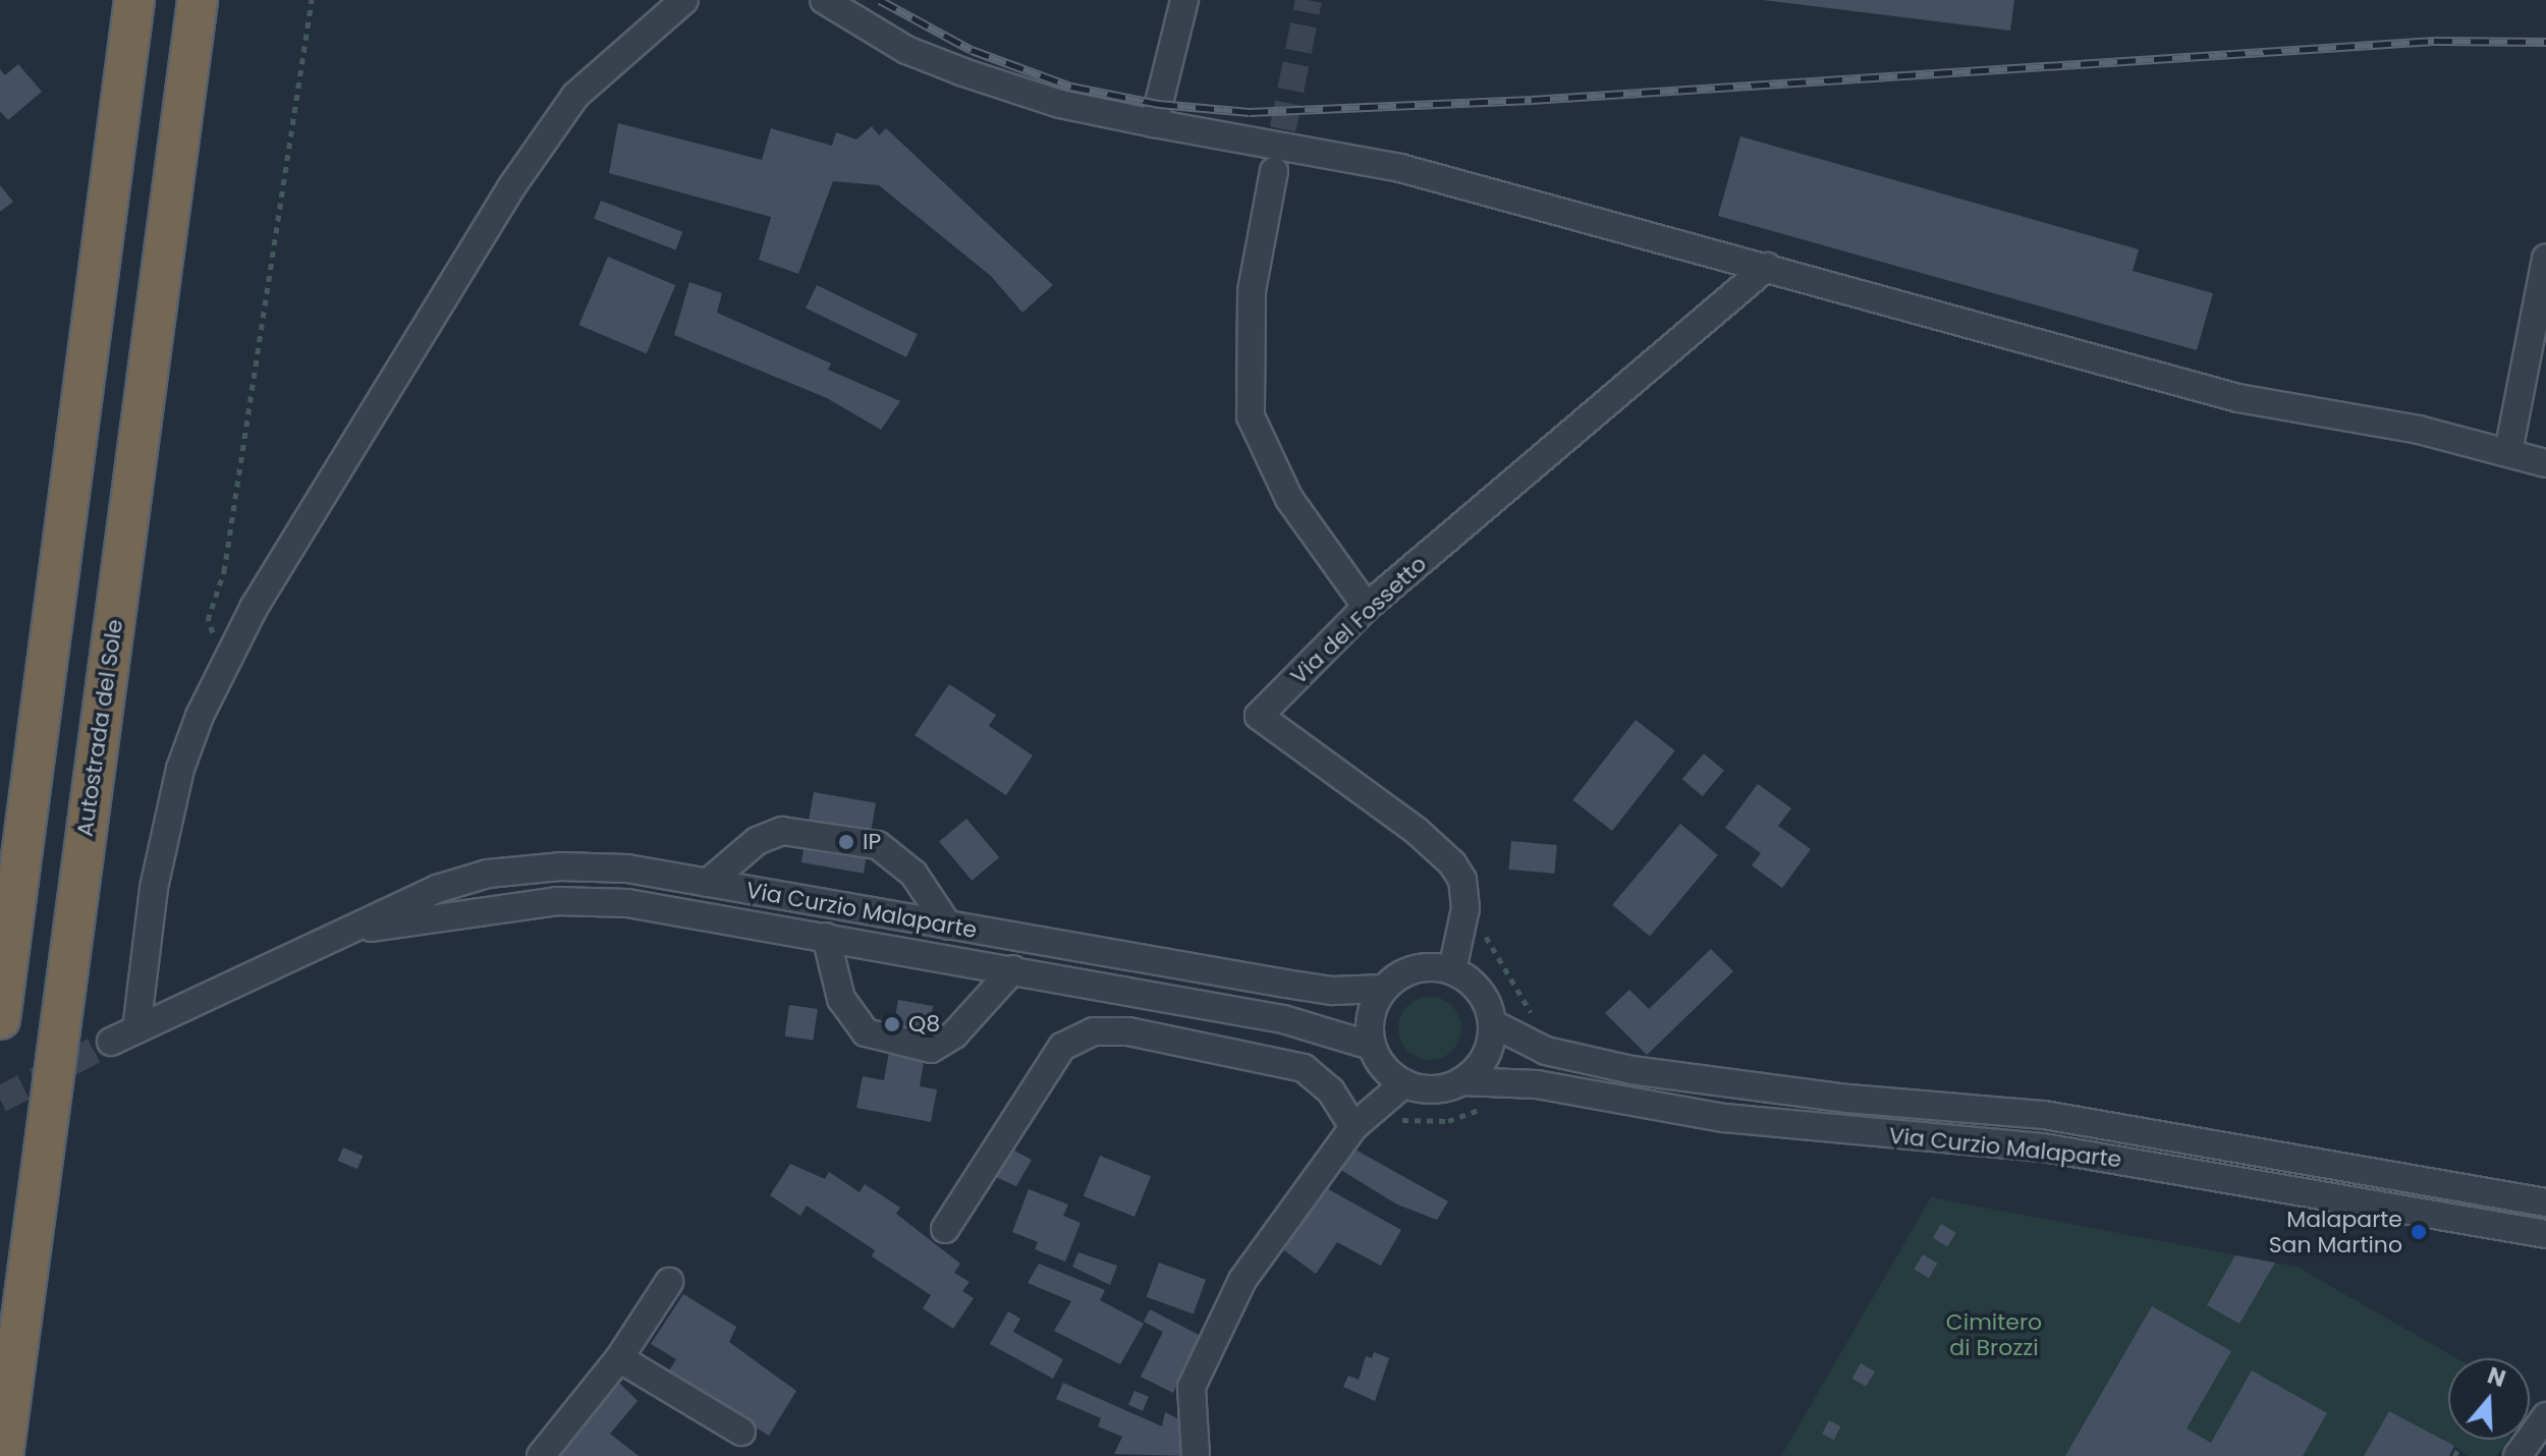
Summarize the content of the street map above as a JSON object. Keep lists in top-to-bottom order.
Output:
{
  "streets": {
    "highway": ["Autostrada del Sole"],
    "street": ["Via del Fossetto", "Via Curzio Malaparte"]
  },
  "crossings": [
    ["Via del Fossetto", "Via Curzio Malaparte"]
  ],
  "parks": ["Cimitero di Brozzi"],
  "places": ["IP", "Q8", "Malaparte San Martino"],
  "north": "top"
}
